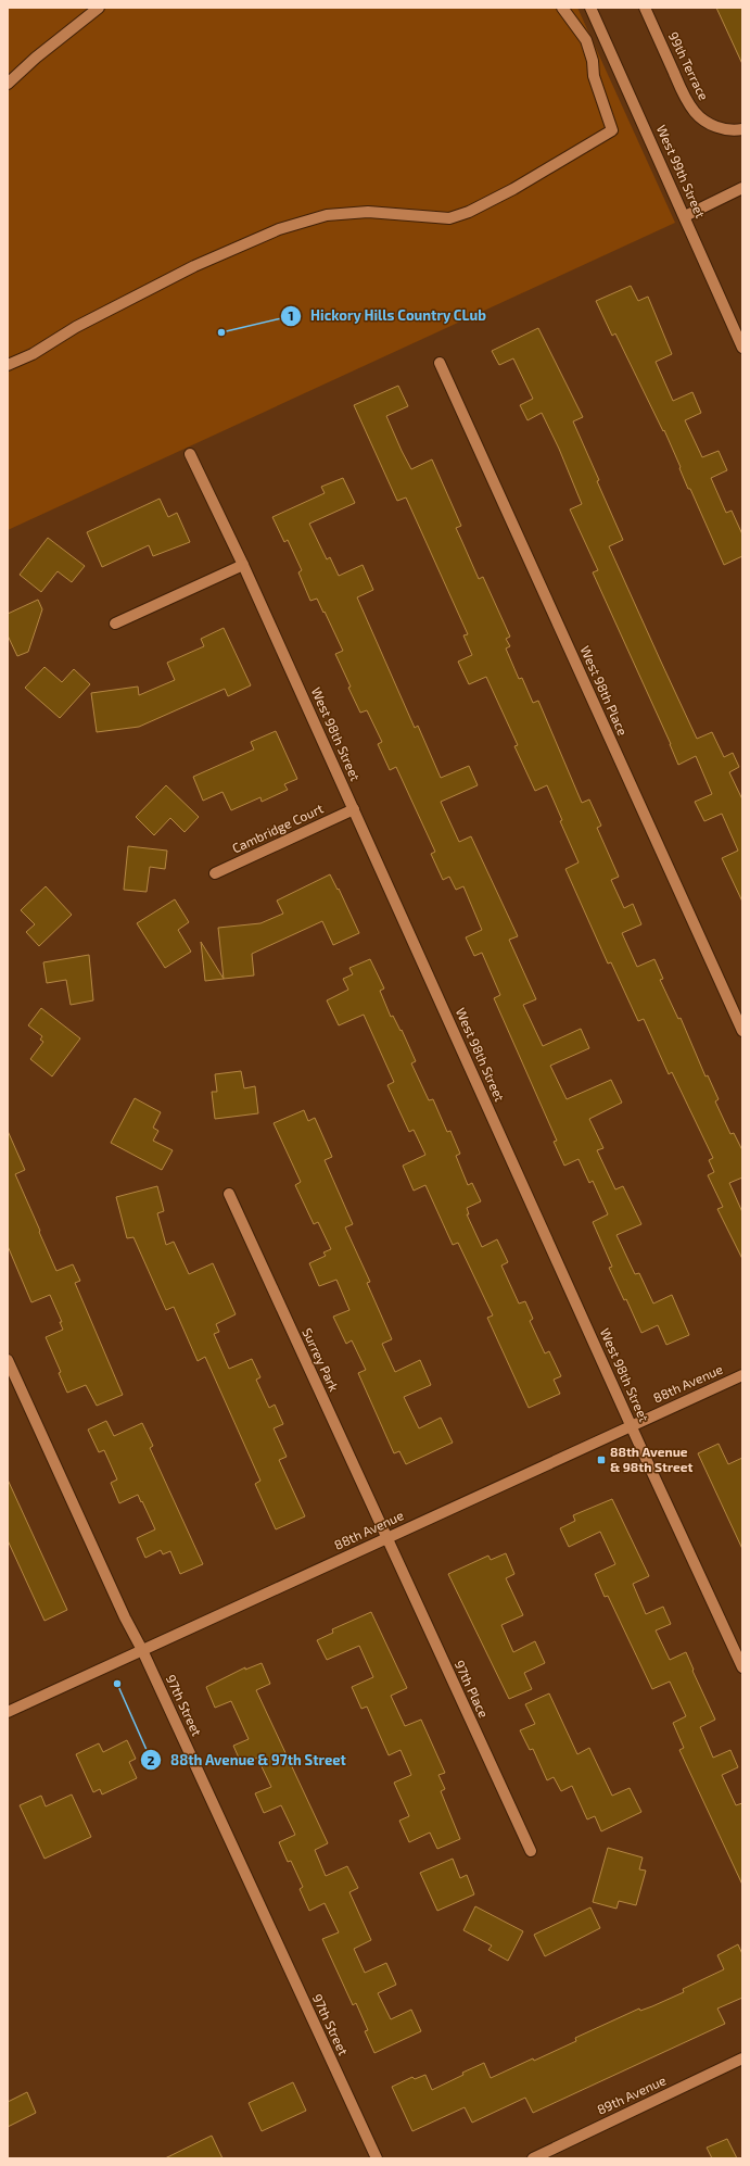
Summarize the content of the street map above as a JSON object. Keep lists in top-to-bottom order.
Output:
{
  "streets": {
    "street": [
      "99th Terrace",
      "West 99th Street",
      "West 98th Place",
      "West 98th Street",
      "Cambridge Court",
      "Surrey Park",
      "88th Avenue",
      "97th Place",
      "97th Street",
      "89th Avenue"
    ]
  },
  "crossings": [
    ["West 98th Street", "Cambridge Court"],
    ["West 98th Street", "88th Avenue"],
    ["Surrey Park", "88th Avenue"],
    ["Surrey Park", "97th Place"],
    ["88th Avenue", "97th Place"],
    ["88th Avenue", "97th Street"]
  ],
  "places": {
    "other": ["Hickory Hills Country CLub", "88th Avenue & 97th Street"],
    "transit": ["88th Avenue & 98th Street"]
  }
}
